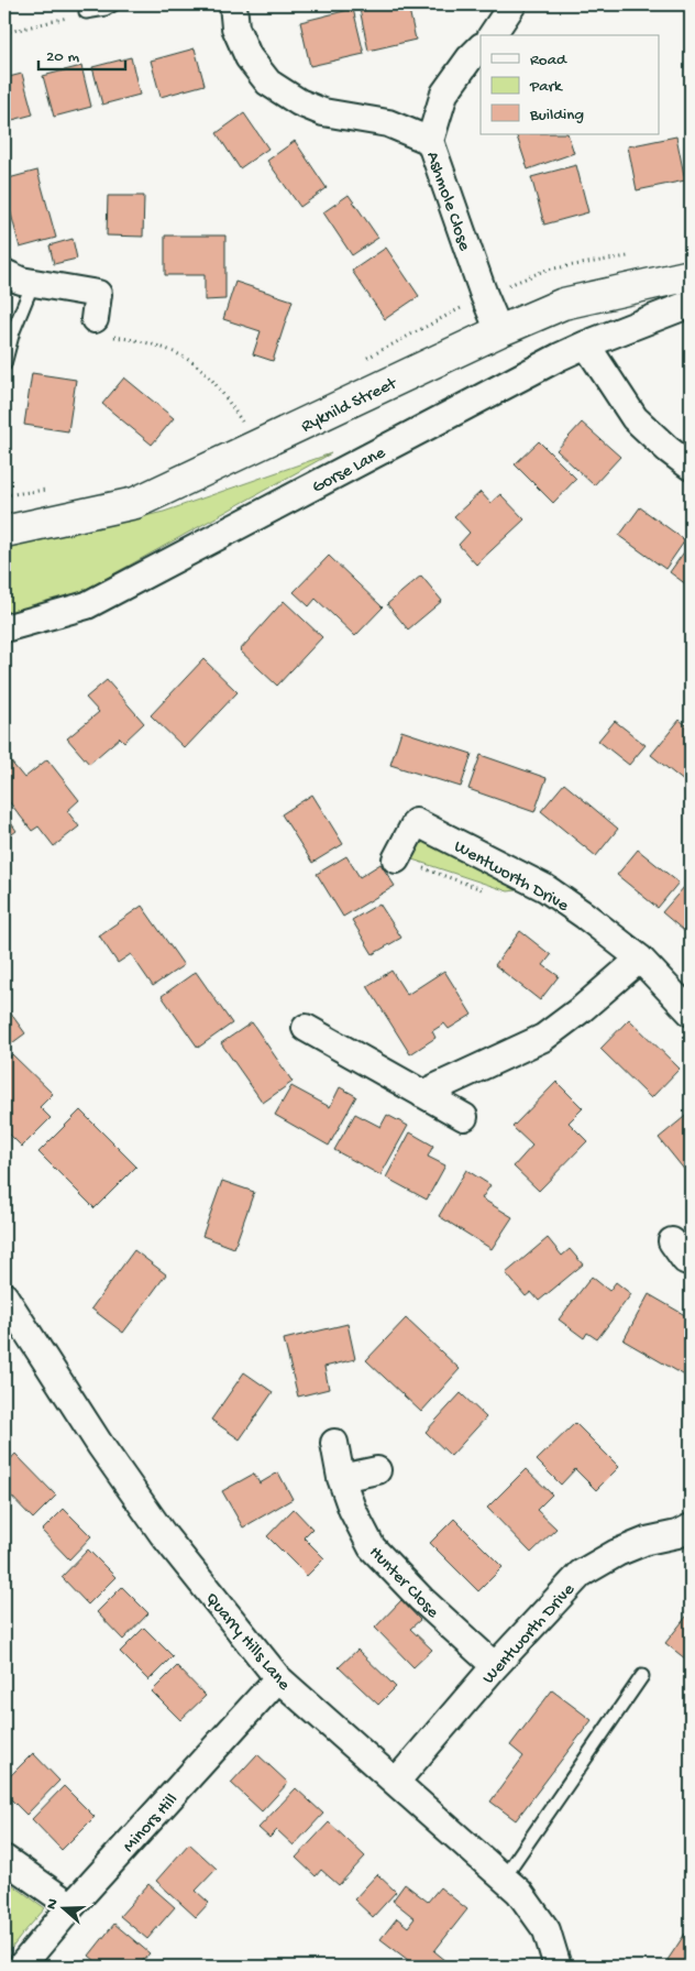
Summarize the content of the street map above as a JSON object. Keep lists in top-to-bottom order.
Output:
{
  "streets": {
    "street": [
      "Ashmole Close",
      "Ryknild Street",
      "Gorse Lane",
      "Wentworth Drive",
      "Hunter Close",
      "Quarry Hills Lane",
      "Minors Hill"
    ]
  },
  "crossings": [
    ["Ashmole Close", "Ryknild Street"],
    ["Wentworth Drive", "Hunter Close"],
    ["Wentworth Drive", "Quarry Hills Lane"],
    ["Quarry Hills Lane", "Minors Hill"]
  ],
  "legend": ["Road", "Park", "Building"],
  "scale_bar": "20 m",
  "north": "left"
}
